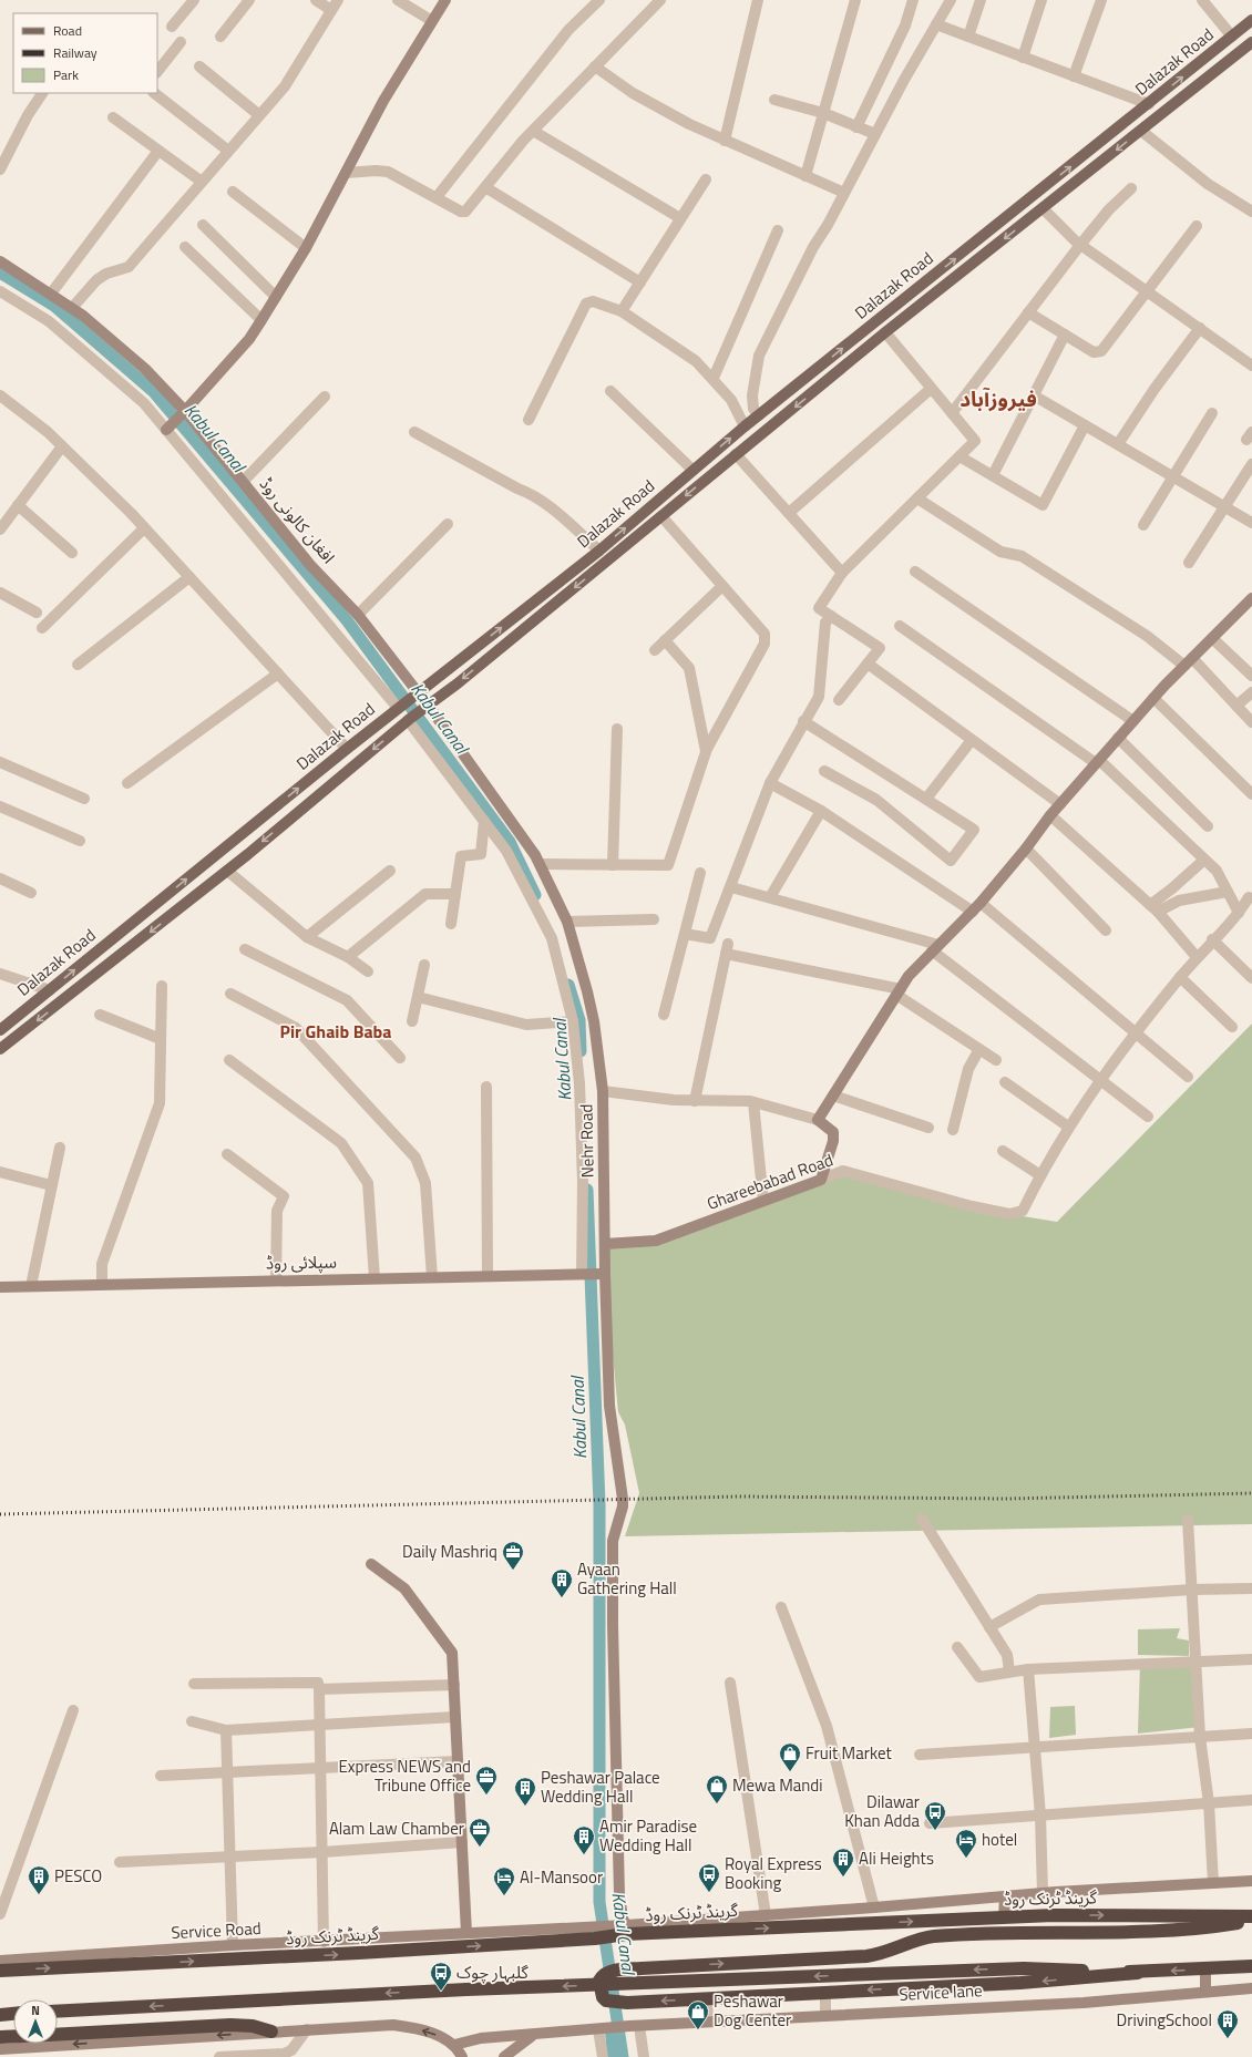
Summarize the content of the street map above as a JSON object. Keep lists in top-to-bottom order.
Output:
{
  "streets": {
    "highway": ["گرینڈ ٹرنک روڈ"],
    "main road": ["Dalazak Road"],
    "street": [
      "افغان کالونی روڈ",
      "Nehr Road",
      "Ghareebabad Road",
      "سپلائی روڈ",
      "Service Road",
      "Service lane"
    ]
  },
  "crossings": [
    ["Dalazak Road", "افغان کالونی روڈ"],
    ["Dalazak Road", "Nehr Road"],
    ["Nehr Road", "Ghareebabad Road"],
    ["Nehr Road", "سپلائی روڈ"],
    ["Nehr Road", "گرینڈ ٹرنک روڈ"],
    ["گرینڈ ٹرنک روڈ", "Service Road"]
  ],
  "districts": ["فیروزآباد", "Pir Ghaib Baba"],
  "water": ["Kabul Canal"],
  "places": {
    "office": ["Daily Mashriq", "Express NEWS and Tribune Office", "Alam Law Chamber"],
    "building": [
      "Ayaan Gathering Hall",
      "Peshawar Palace Wedding Hall",
      "Amir Paradise Wedding Hall",
      "Ali Heights",
      "PESCO",
      "DrivingSchool"
    ],
    "shop": ["Fruit Market", "Mewa Mandi", "Peshawar Dog Center"],
    "bus stop": ["Dilawar Khan Adda", "Royal Express Booking", "گلبہار چوک"],
    "hotel": ["hotel", "Al-Mansoor"]
  },
  "legend": ["Road", "Railway", "Park"],
  "north": "top"
}
